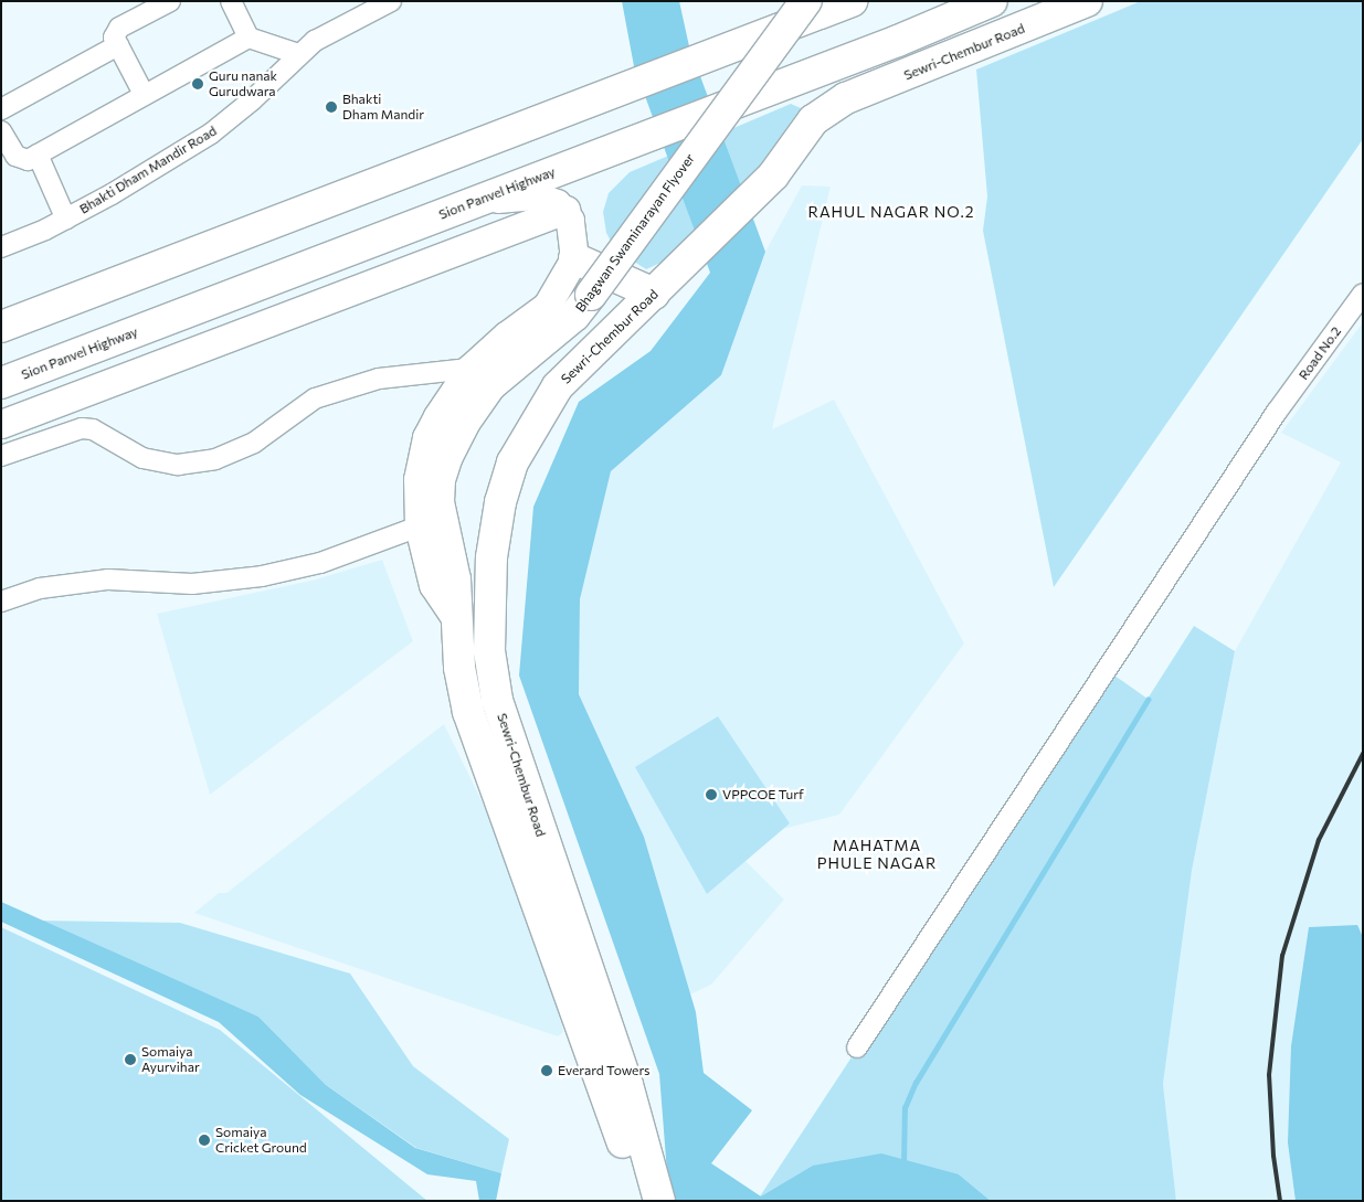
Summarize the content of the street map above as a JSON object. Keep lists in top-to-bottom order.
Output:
{
  "streets": {
    "main road": ["Sewri-Chembur Road", "Sion Panvel Highway", "Bhagwan Swaminarayan Flyover"],
    "street": ["Bhakti Dham Mandir Road", "Road No.2"]
  },
  "crossings": [
    ["Sewri-Chembur Road", "Bhagwan Swaminarayan Flyover"]
  ],
  "districts": ["RAHUL NAGAR NO.2", "MAHATMA PHULE NAGAR"],
  "places": [
    "Guru nanak Gurudwara",
    "Bhakti Dham Mandir",
    "VPPCOE Turf",
    "Somaiya Ayurvihar",
    "Everard Towers",
    "Somaiya Cricket Ground"
  ]
}
